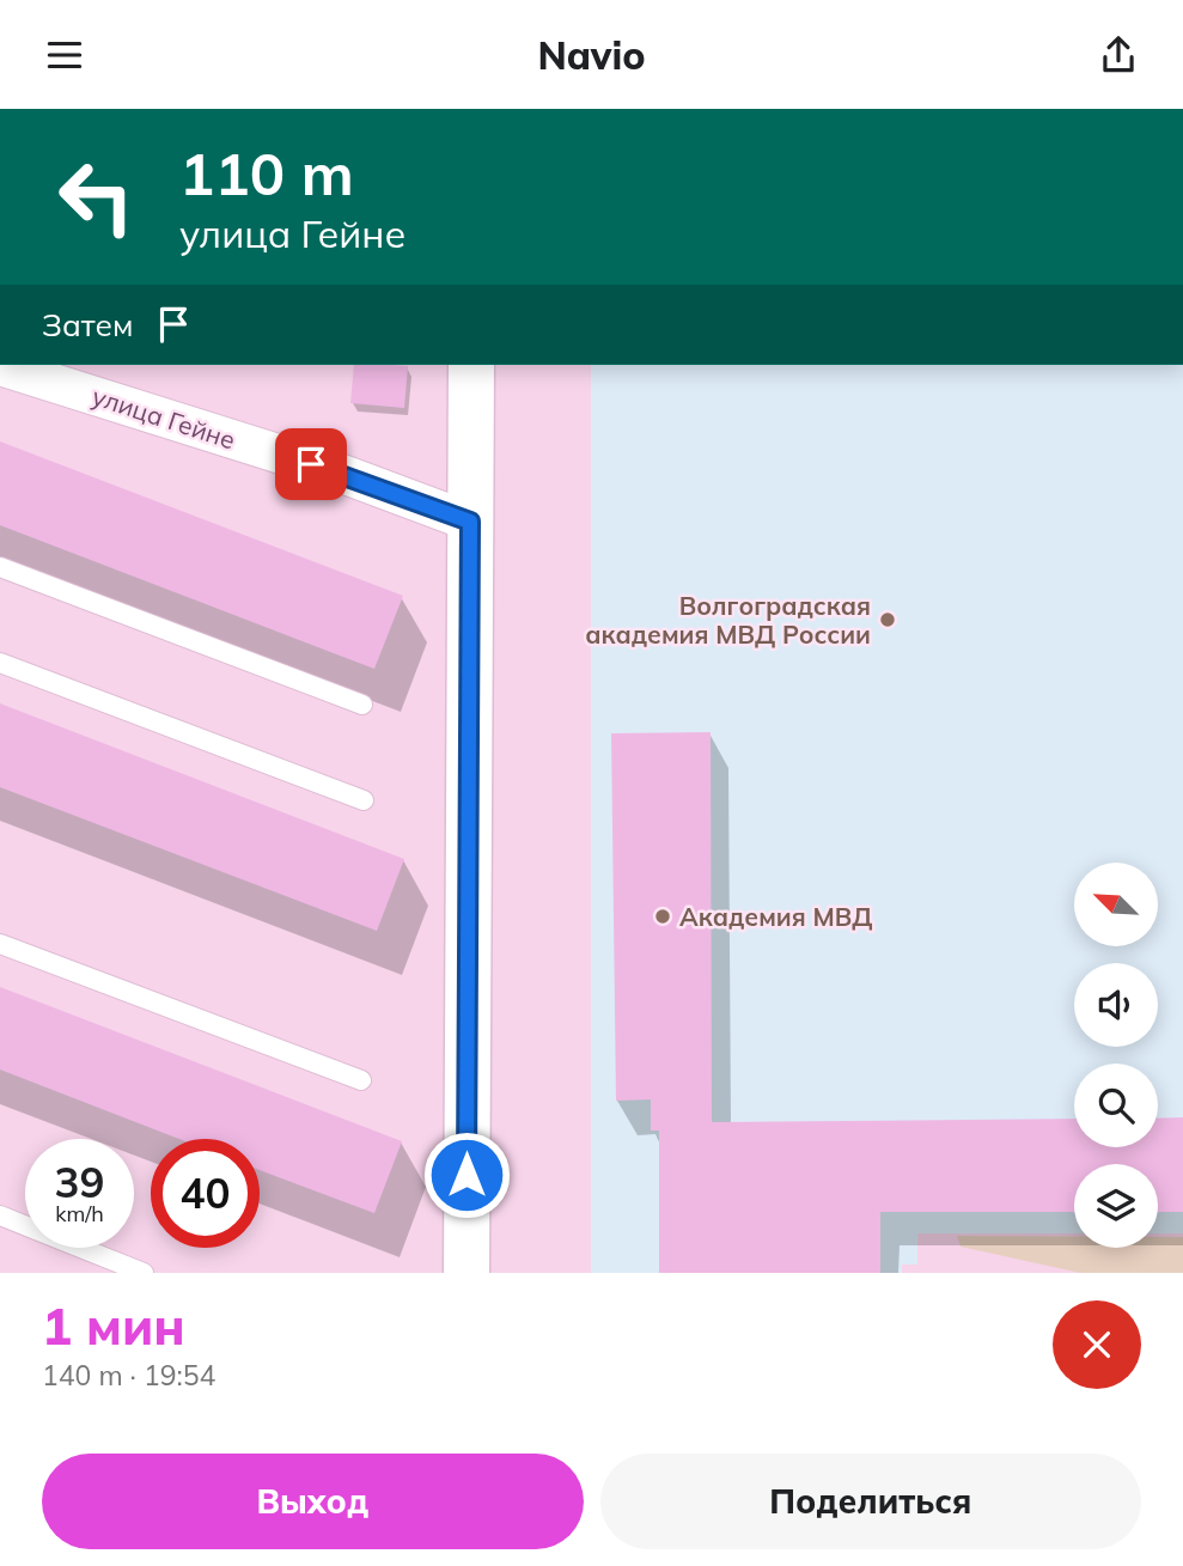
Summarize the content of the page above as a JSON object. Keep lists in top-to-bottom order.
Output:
{
  "streets": {
    "street": ["улица Гейне"]
  },
  "places": ["Волгоградская академия МВД России", "Академия МВД"],
  "north": "top left",
  "page": {
    "header": "Navio",
    "turn": ["110 m", "улица Гейне"],
    "then": "Затем",
    "speed": "39 km/h",
    "limit": "40",
    "heading": ["1 мин", "140 m · 19:54"],
    "buttons": ["Выход", "Поделиться"]
  }
}
